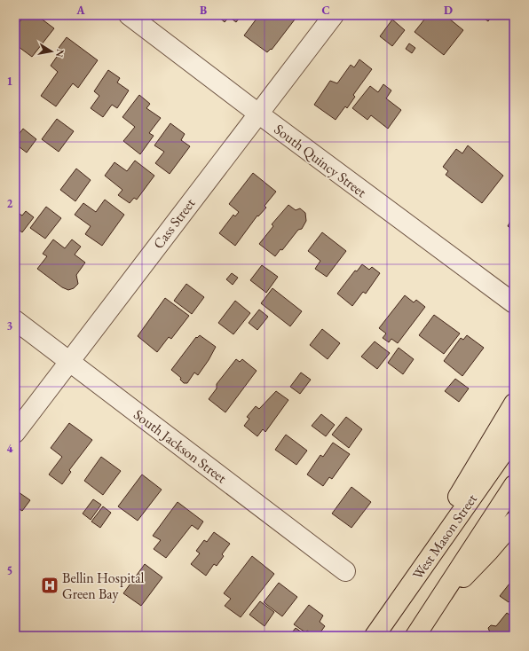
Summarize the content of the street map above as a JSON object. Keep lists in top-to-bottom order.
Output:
{
  "streets": {
    "main road": ["West Mason Street"],
    "street": ["South Quincy Street", "Cass Street", "South Jackson Street"]
  },
  "crossings": [
    ["South Quincy Street", "Cass Street"],
    ["Cass Street", "South Jackson Street"]
  ],
  "places": {
    "hospital": ["Bellin Hospital Green Bay"]
  },
  "north": "right",
  "grid": {
    "columns": [
      "A",
      "B",
      "C",
      "D"
    ],
    "rows": [
      "1",
      "2",
      "3",
      "4",
      "5"
    ]
  }
}
